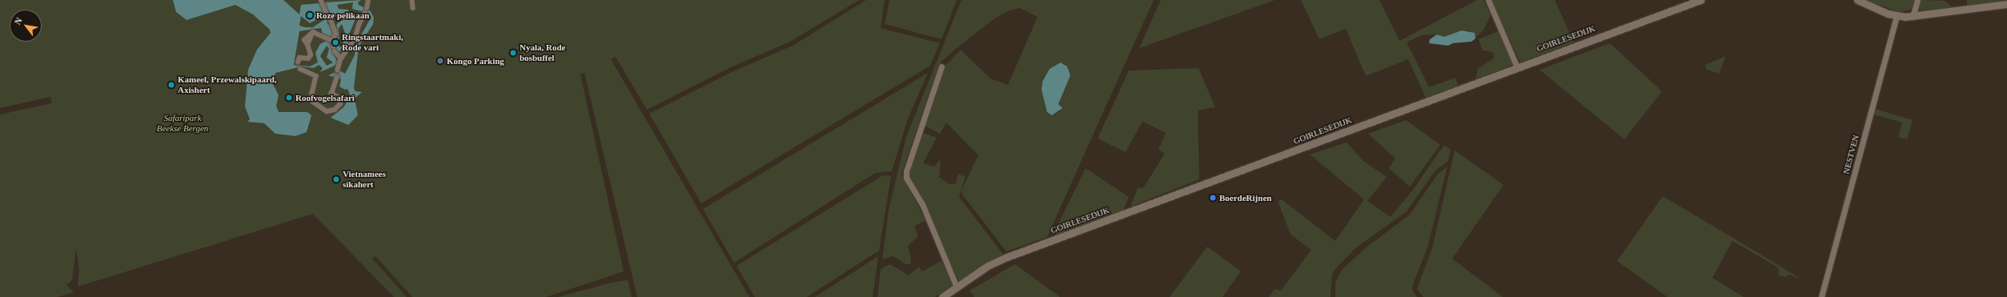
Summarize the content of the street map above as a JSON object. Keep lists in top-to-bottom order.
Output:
{
  "streets": {
    "street": ["GOIRLESEDIJK", "NESTVEN"]
  },
  "parks": ["Safaripark Beekse Bergen"],
  "places": [
    "Roze pelikaan",
    "Ringstaartmaki, Rode vari",
    "Nyala, Rode bosbuffel",
    "Kongo Parking",
    "Kameel, Przewalskipaard, Axishert",
    "Roofvogelsafari",
    "Vietnamees sikahert",
    "BoerdeRijnen"
  ],
  "north": "top left"
}
